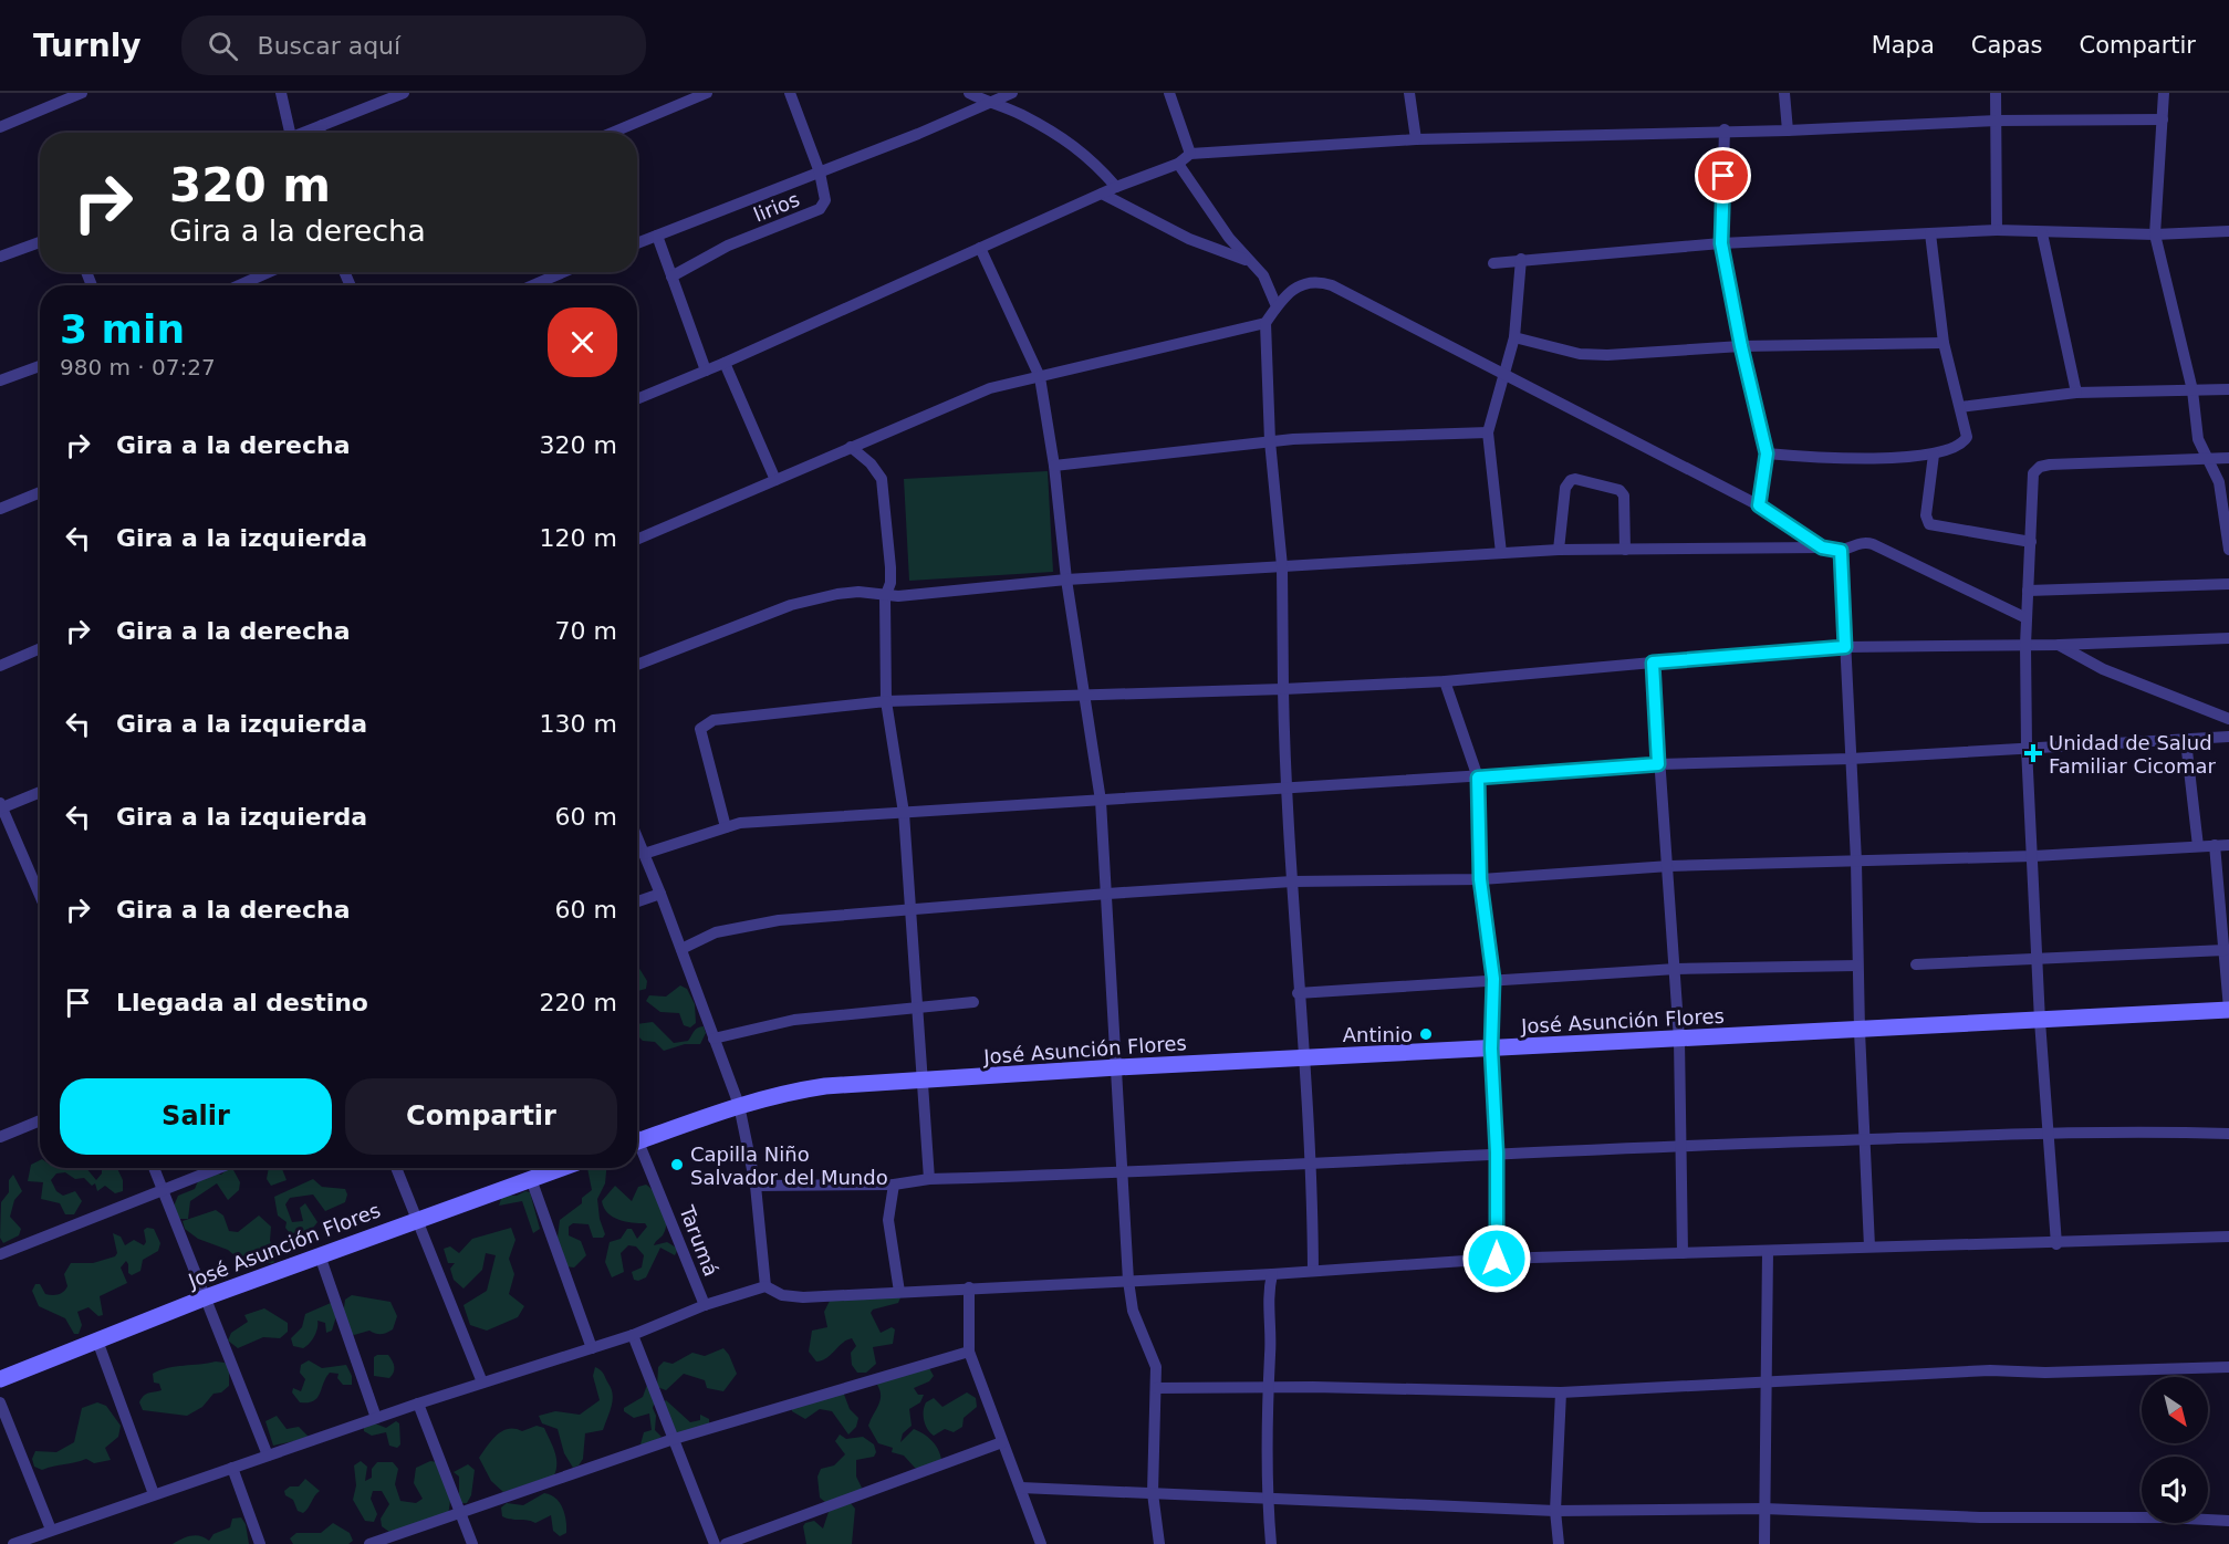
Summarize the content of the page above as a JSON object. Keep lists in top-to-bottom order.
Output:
{
  "streets": {
    "street": ["lirios", "José Asunción Flores", "Tarumá"]
  },
  "places": {
    "health": ["Unidad de Salud Familiar Cicomar"],
    "other": ["Antinio", "Capilla Niño Salvador del Mundo"]
  },
  "north": "bottom right",
  "page": {
    "header": "Turnly",
    "search": "Buscar aquí",
    "nav": ["Mapa", "Capas", "Compartir"],
    "turn": ["320 m", "Gira a la derecha"],
    "heading": ["3 min", "980 m · 07:27"],
    "list": [
      {
        "name": "Gira a la derecha",
        "value": "320 m"
      },
      {
        "name": "Gira a la izquierda",
        "value": "120 m"
      },
      {
        "name": "Gira a la derecha",
        "value": "70 m"
      },
      {
        "name": "Gira a la izquierda",
        "value": "130 m"
      },
      {
        "name": "Gira a la izquierda",
        "value": "60 m"
      },
      {
        "name": "Gira a la derecha",
        "value": "60 m"
      },
      {
        "name": "Llegada al destino",
        "value": "220 m"
      }
    ],
    "buttons": ["Salir", "Compartir"]
  }
}
